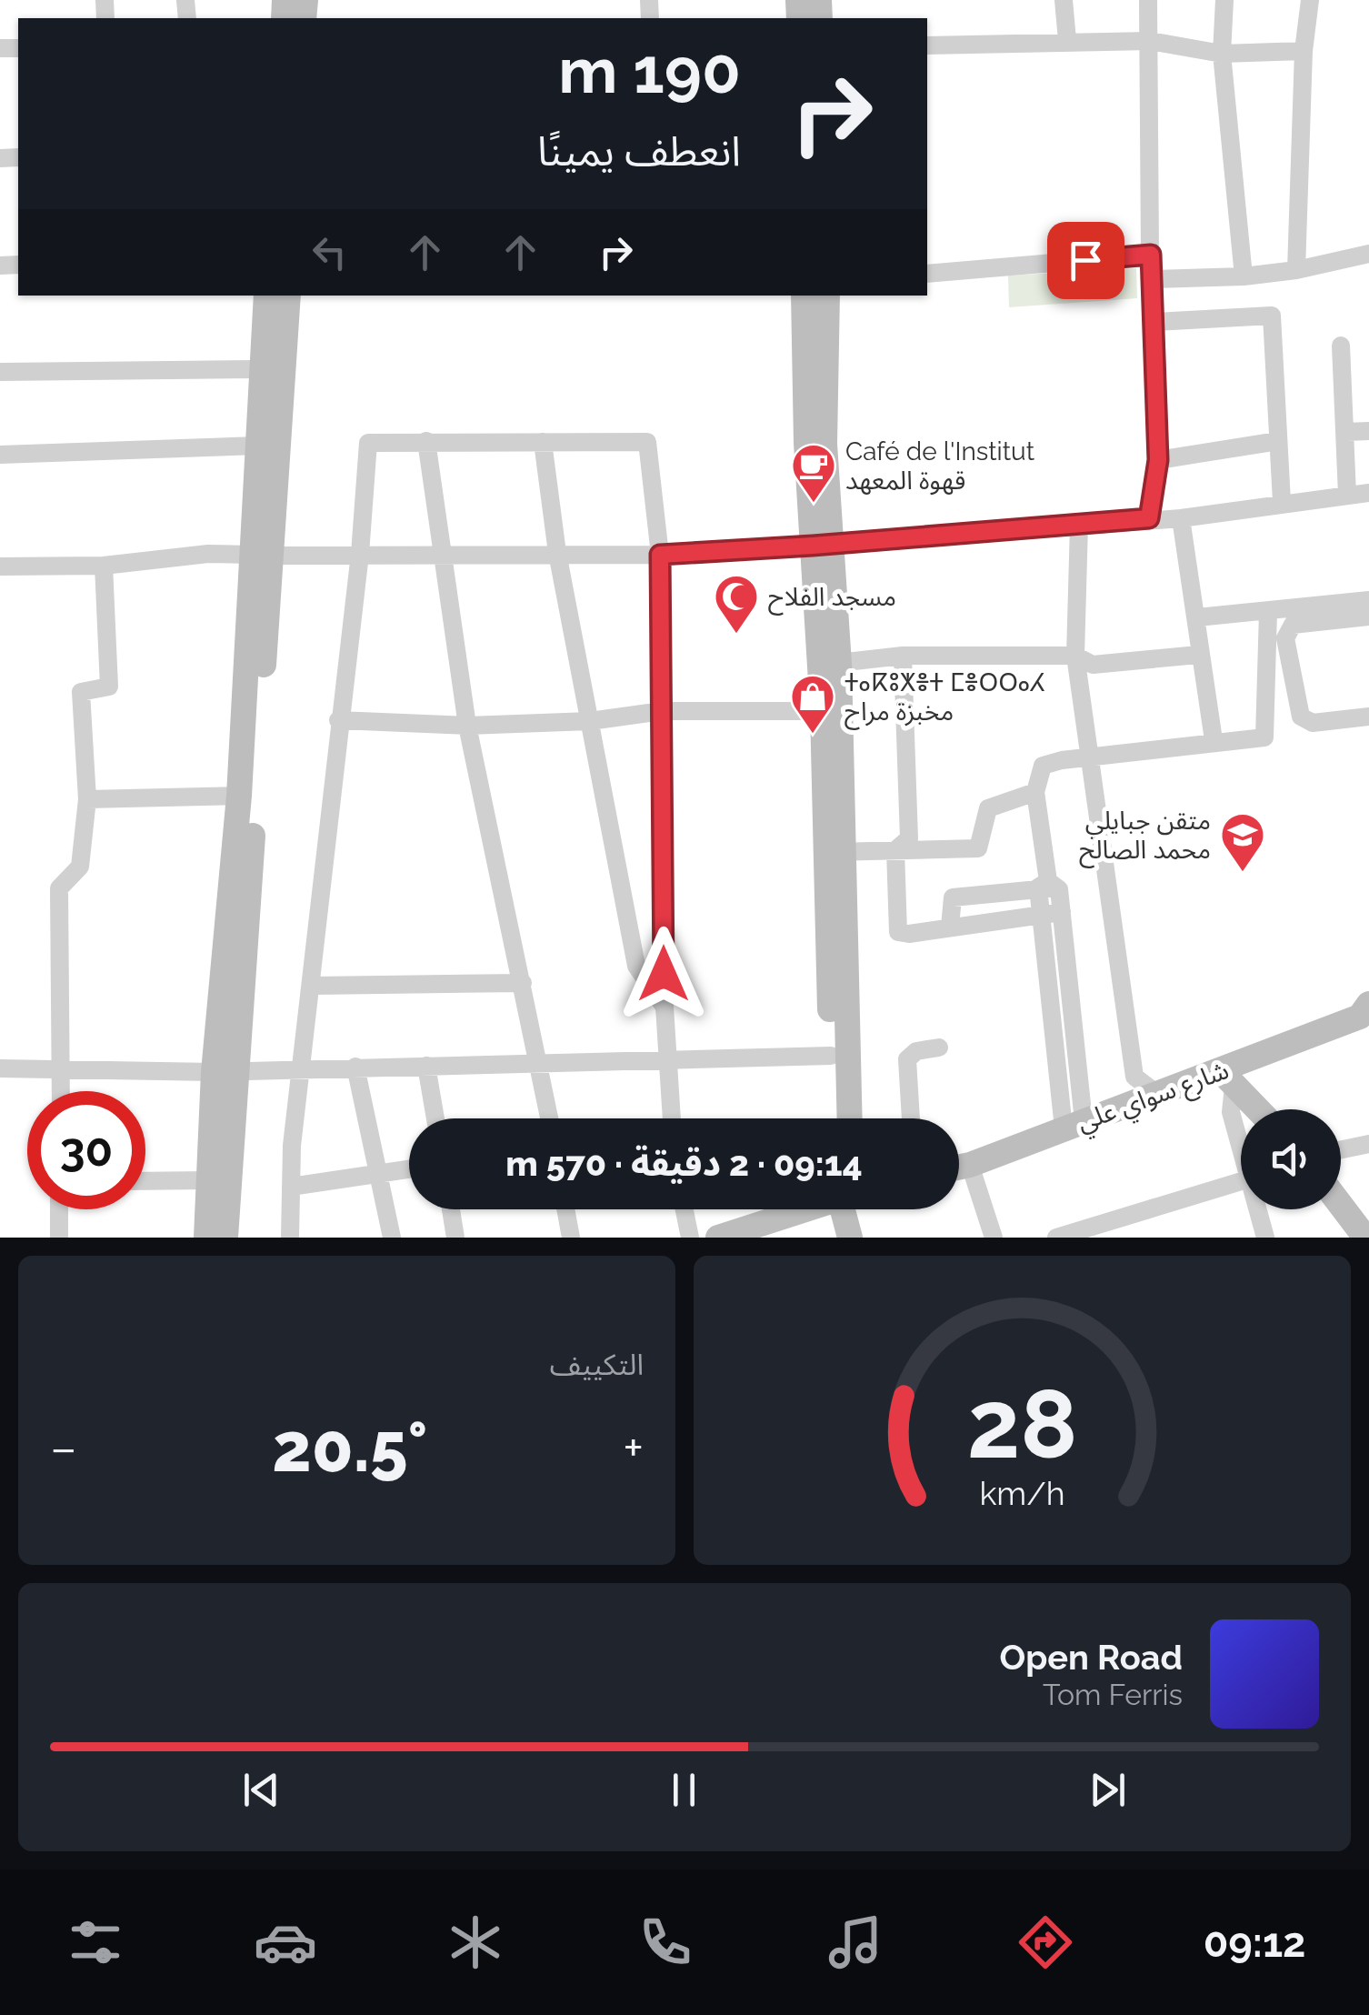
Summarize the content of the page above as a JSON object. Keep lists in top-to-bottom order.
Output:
{
  "streets": {
    "main road": ["شارع سواي علي"]
  },
  "places": {
    "cafe": ["Café de l'Institut قهوة المعهد"],
    "mosque": ["مسجد الفلاح"],
    "shop": ["ⵜⴰⴽⵓⵅⴻⵜ ⵎⴻⵔⵔⴰⵃ مخبزة مراح"],
    "school or university": ["متقن جبايلي محمد الصالح"]
  },
  "page": {
    "turn": ["190 m", "انعطف يمينًا"],
    "limit": "30",
    "trip": "09:14 · 2 دقيقة · 570 m",
    "tile": "التكييف",
    "heat": ["−", "20.5°", "+"],
    "song": ["Open Road", "Tom Ferris"],
    "tabs": "09:12",
    "gauge": ["28", "km/h"]
  }
}
